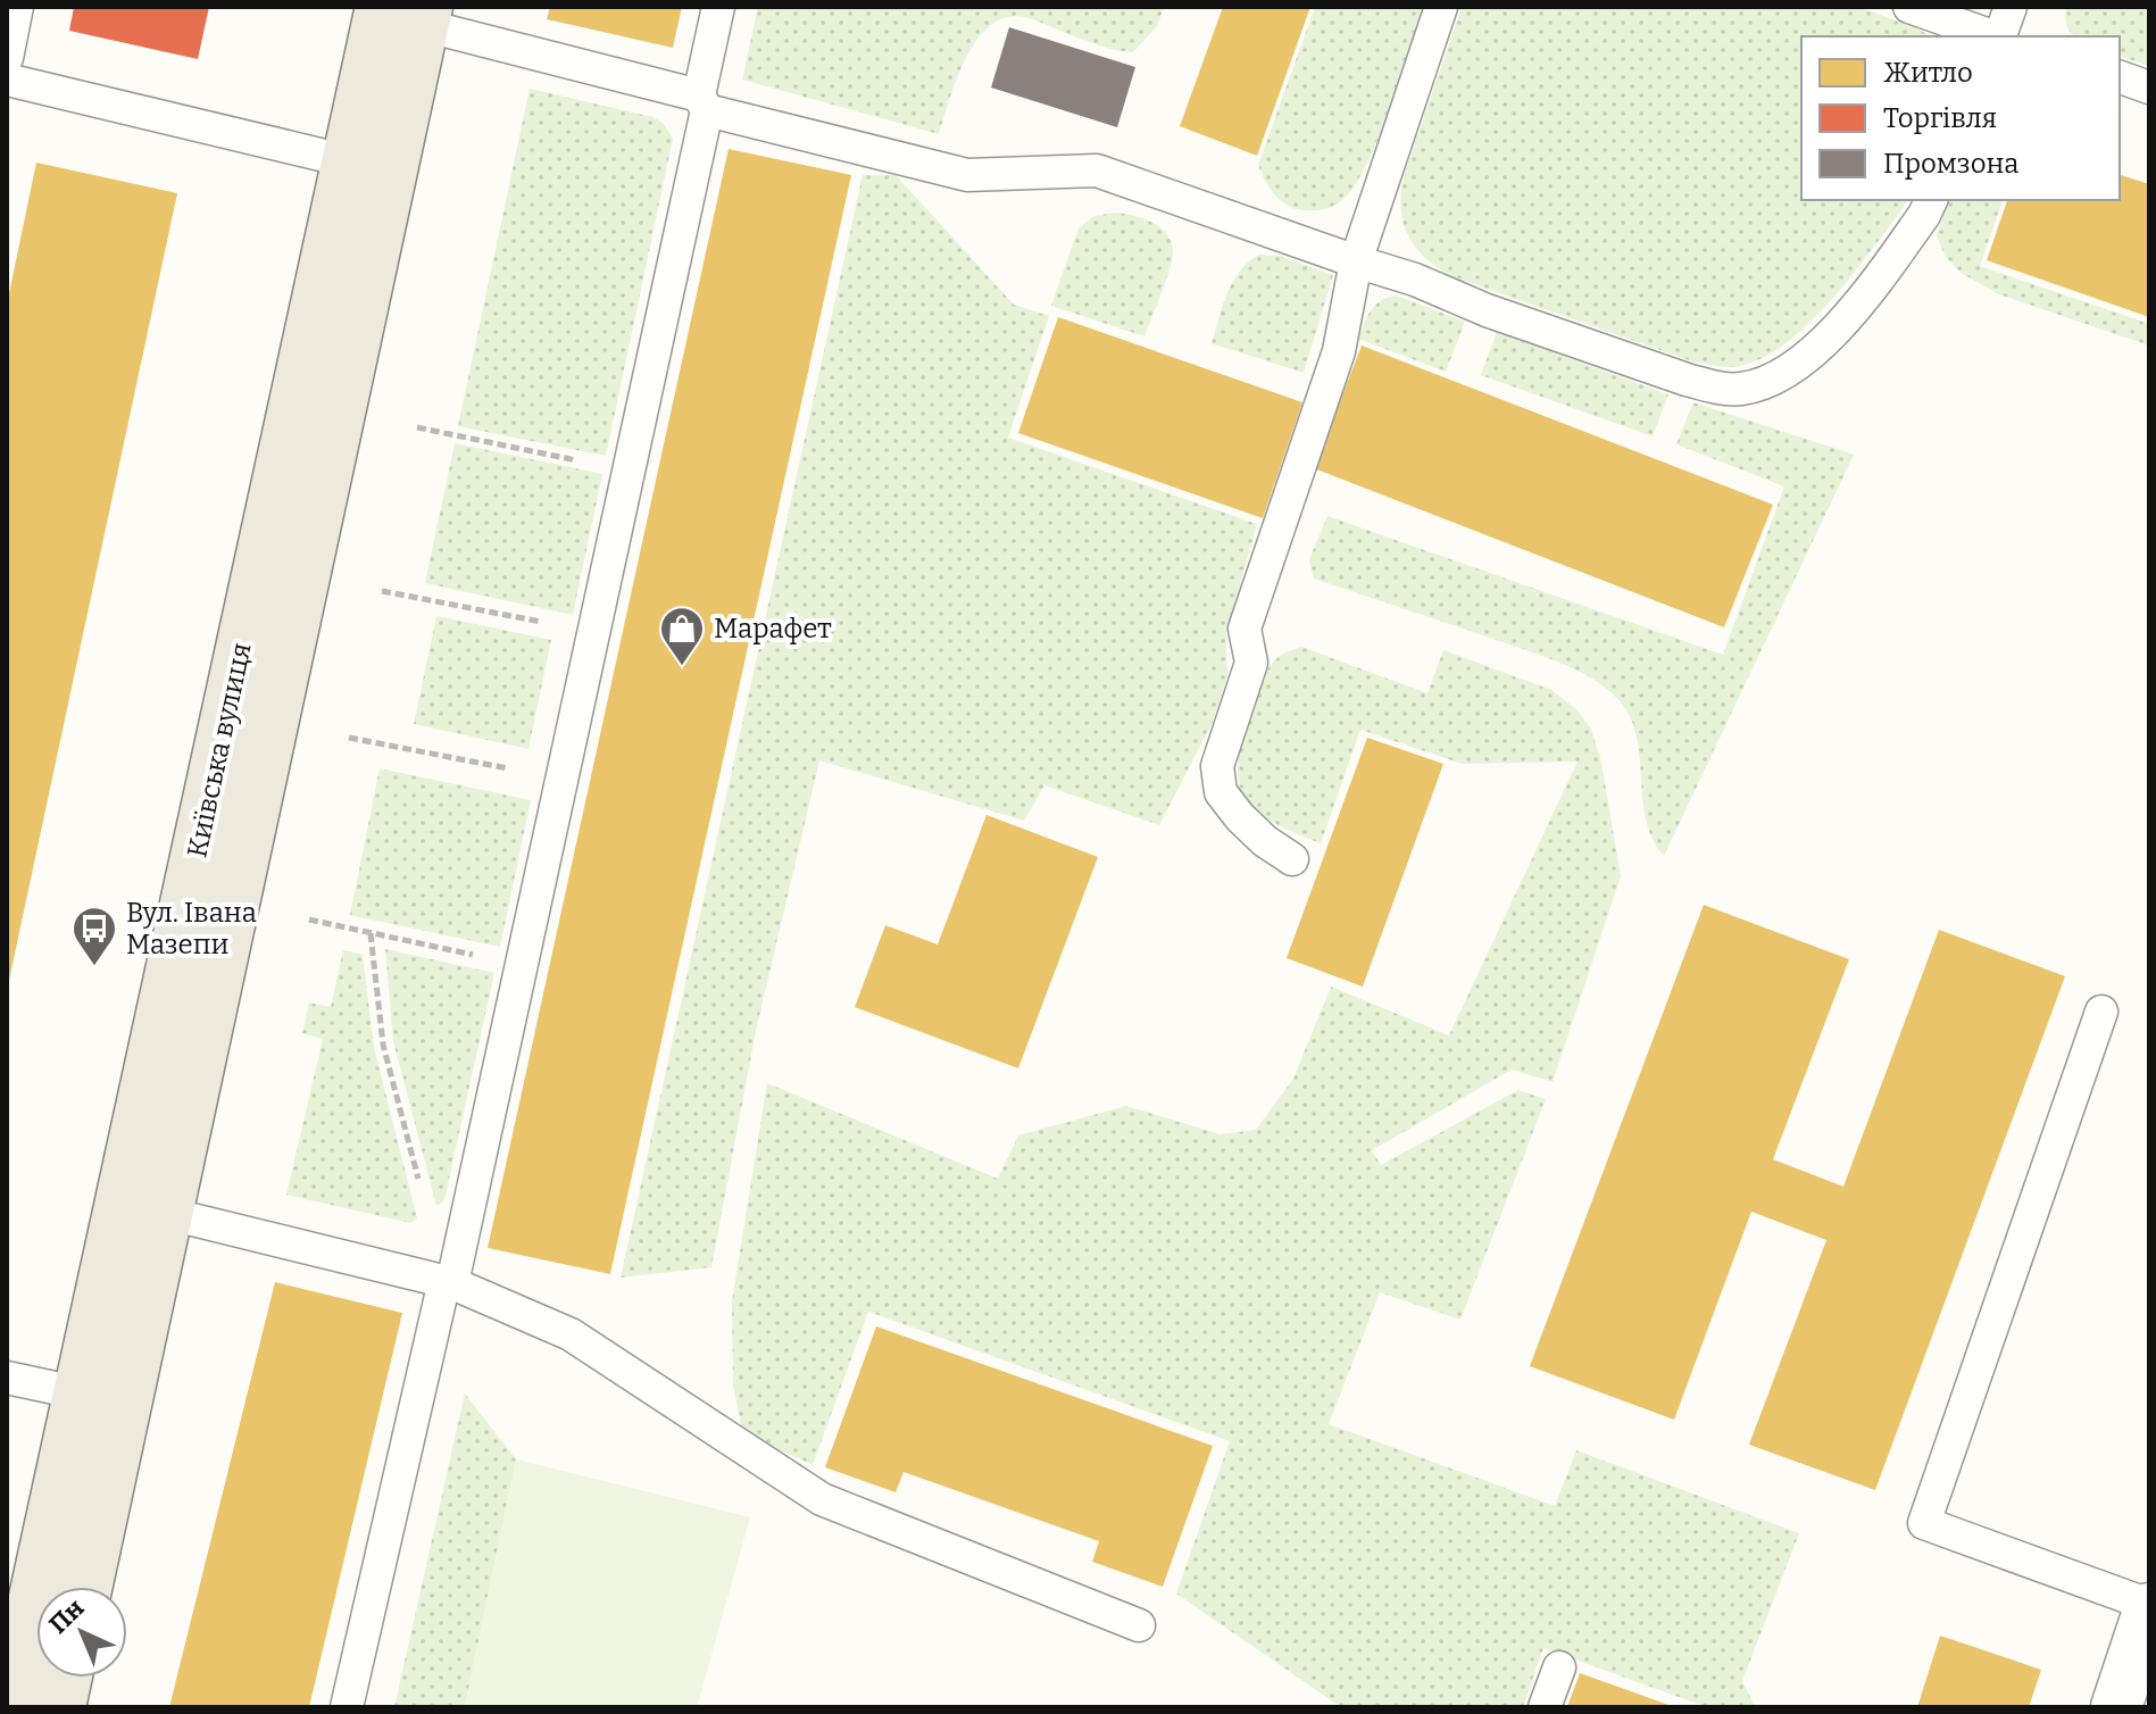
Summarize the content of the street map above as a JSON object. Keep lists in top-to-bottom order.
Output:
{
  "streets": {
    "main road": ["Київська вулиця"]
  },
  "places": {
    "shop": ["Марафет"],
    "bus stop": ["Вул. Івана Мазепи"]
  },
  "legend": ["Житло", "Торгівля", "Промзона"],
  "north": "top left"
}
